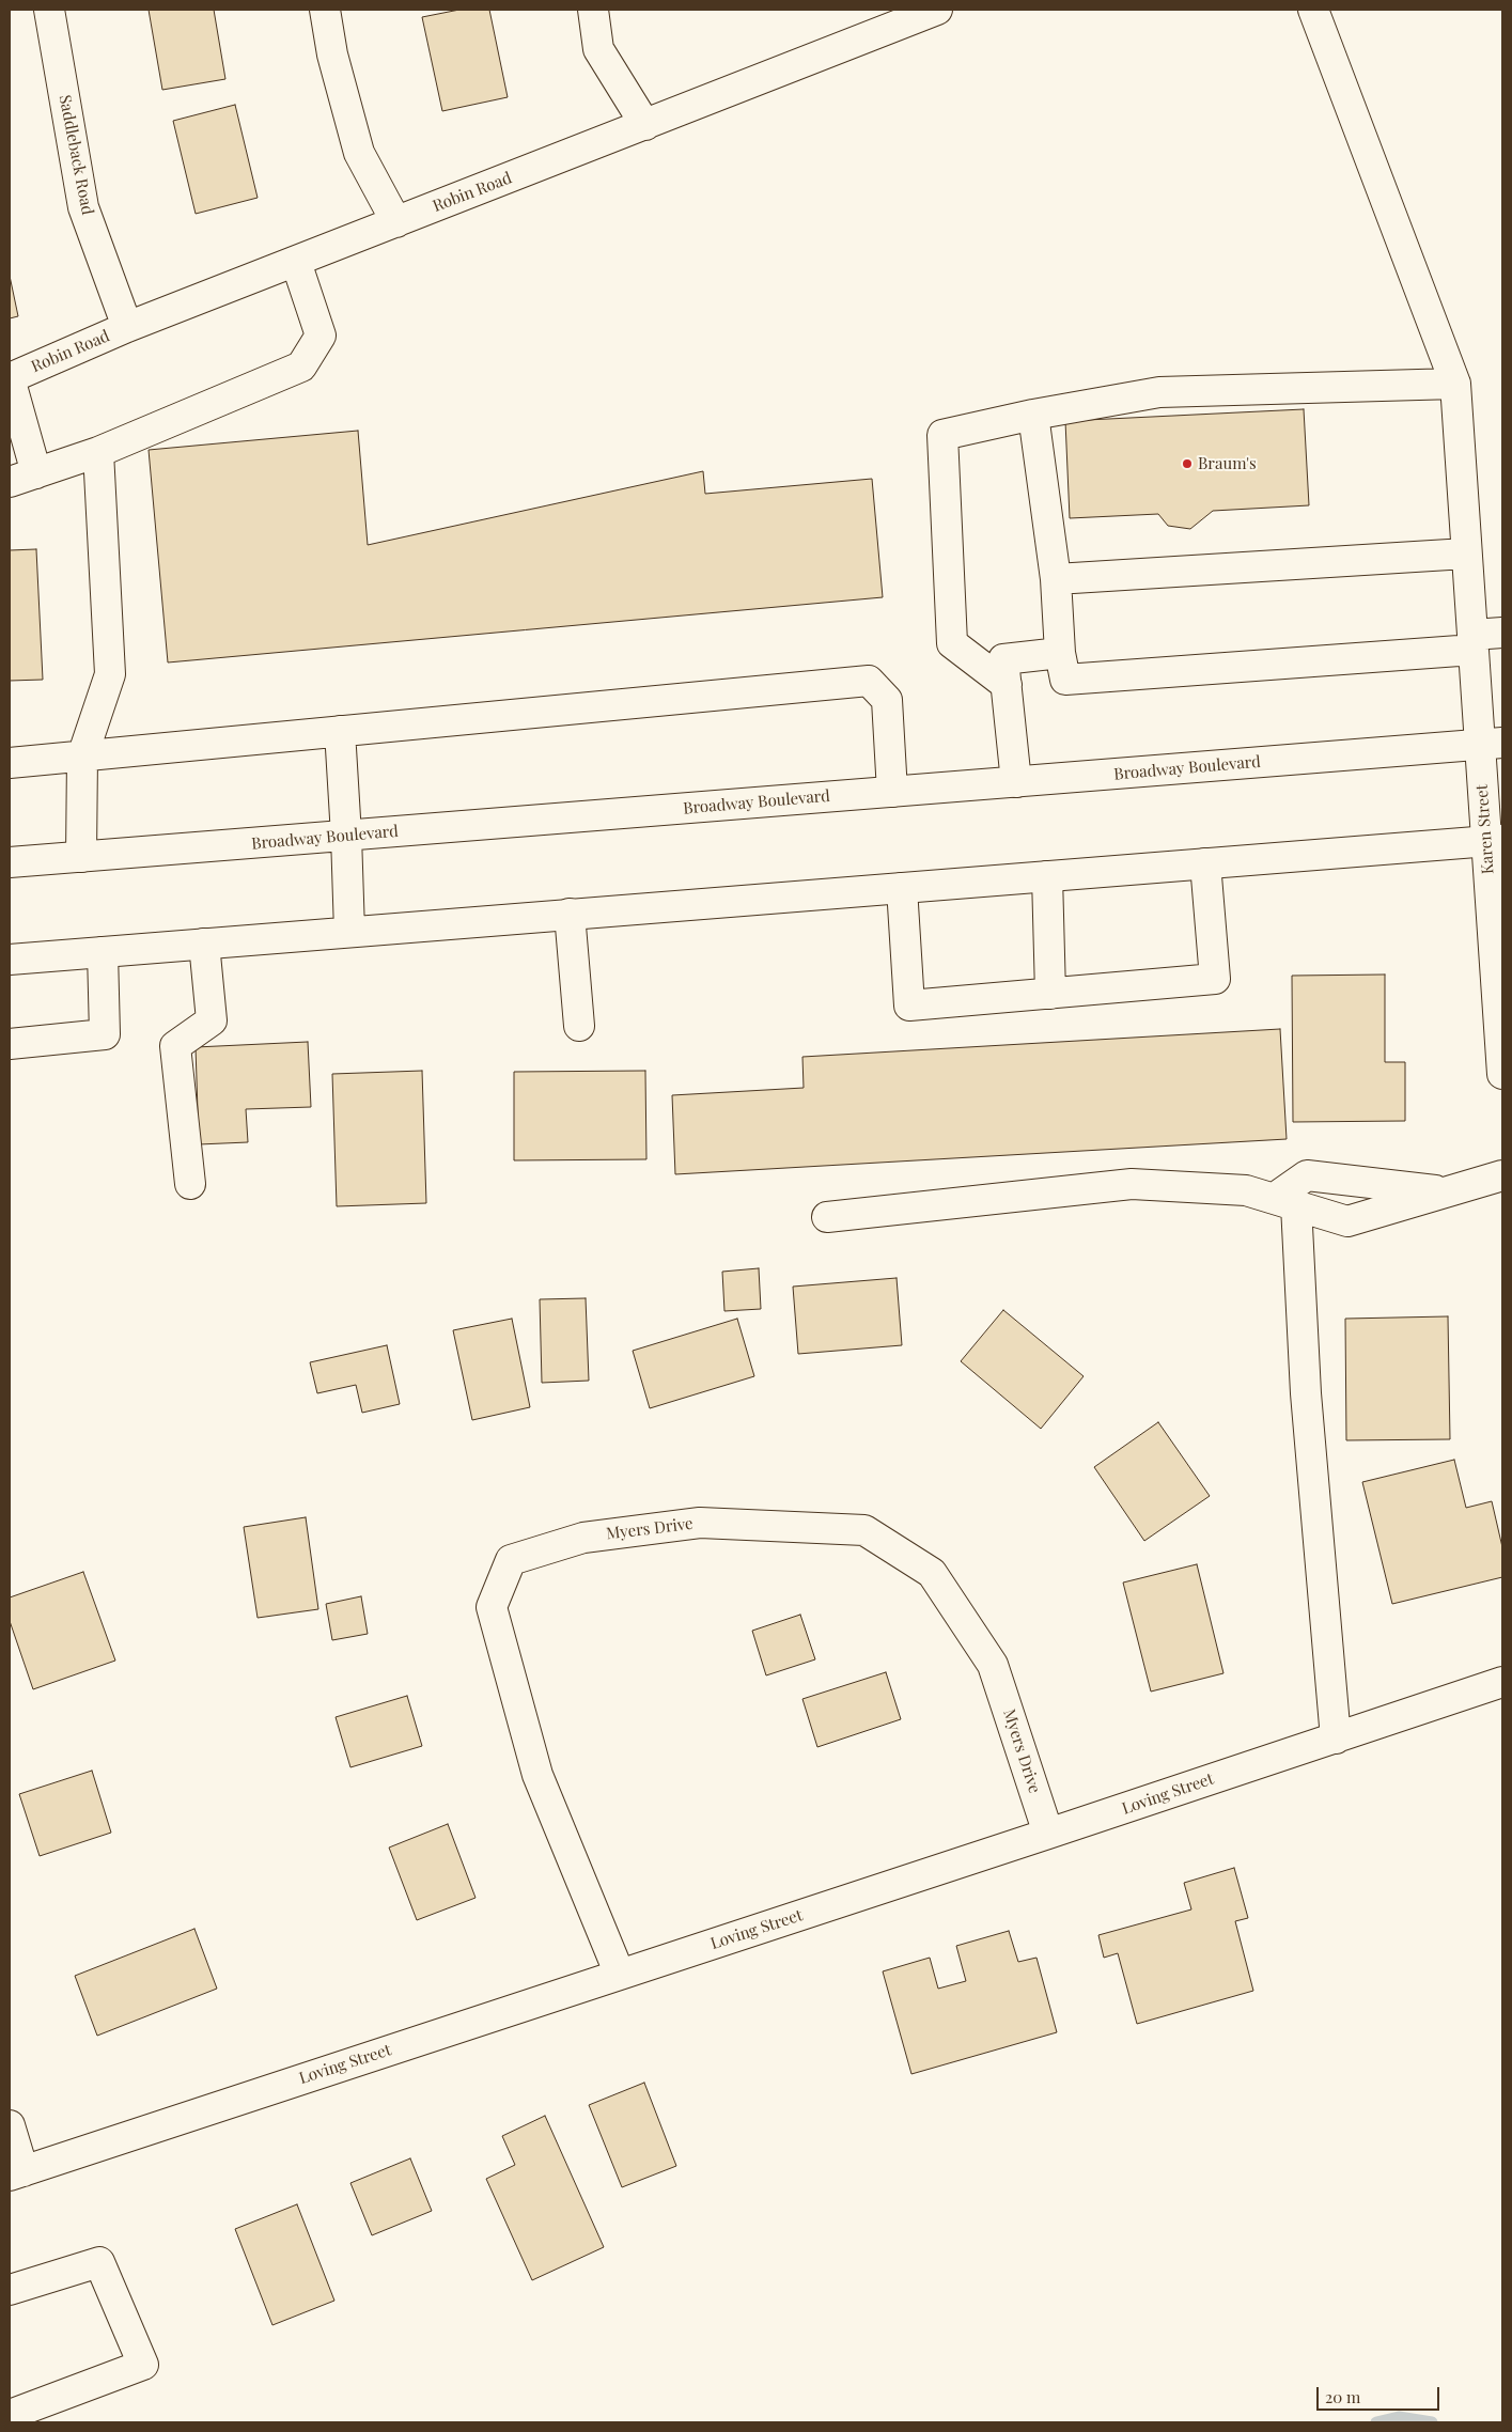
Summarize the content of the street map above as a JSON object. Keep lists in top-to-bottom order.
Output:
{
  "streets": {
    "street": [
      "Saddleback Road",
      "Robin Road",
      "Broadway Boulevard",
      "Karen Street",
      "Myers Drive",
      "Loving Street"
    ]
  },
  "crossings": [
    ["Saddleback Road", "Robin Road"],
    ["Broadway Boulevard", "Karen Street"],
    ["Myers Drive", "Loving Street"]
  ],
  "places": ["Braum's"],
  "scale_bar": "20 m"
}
